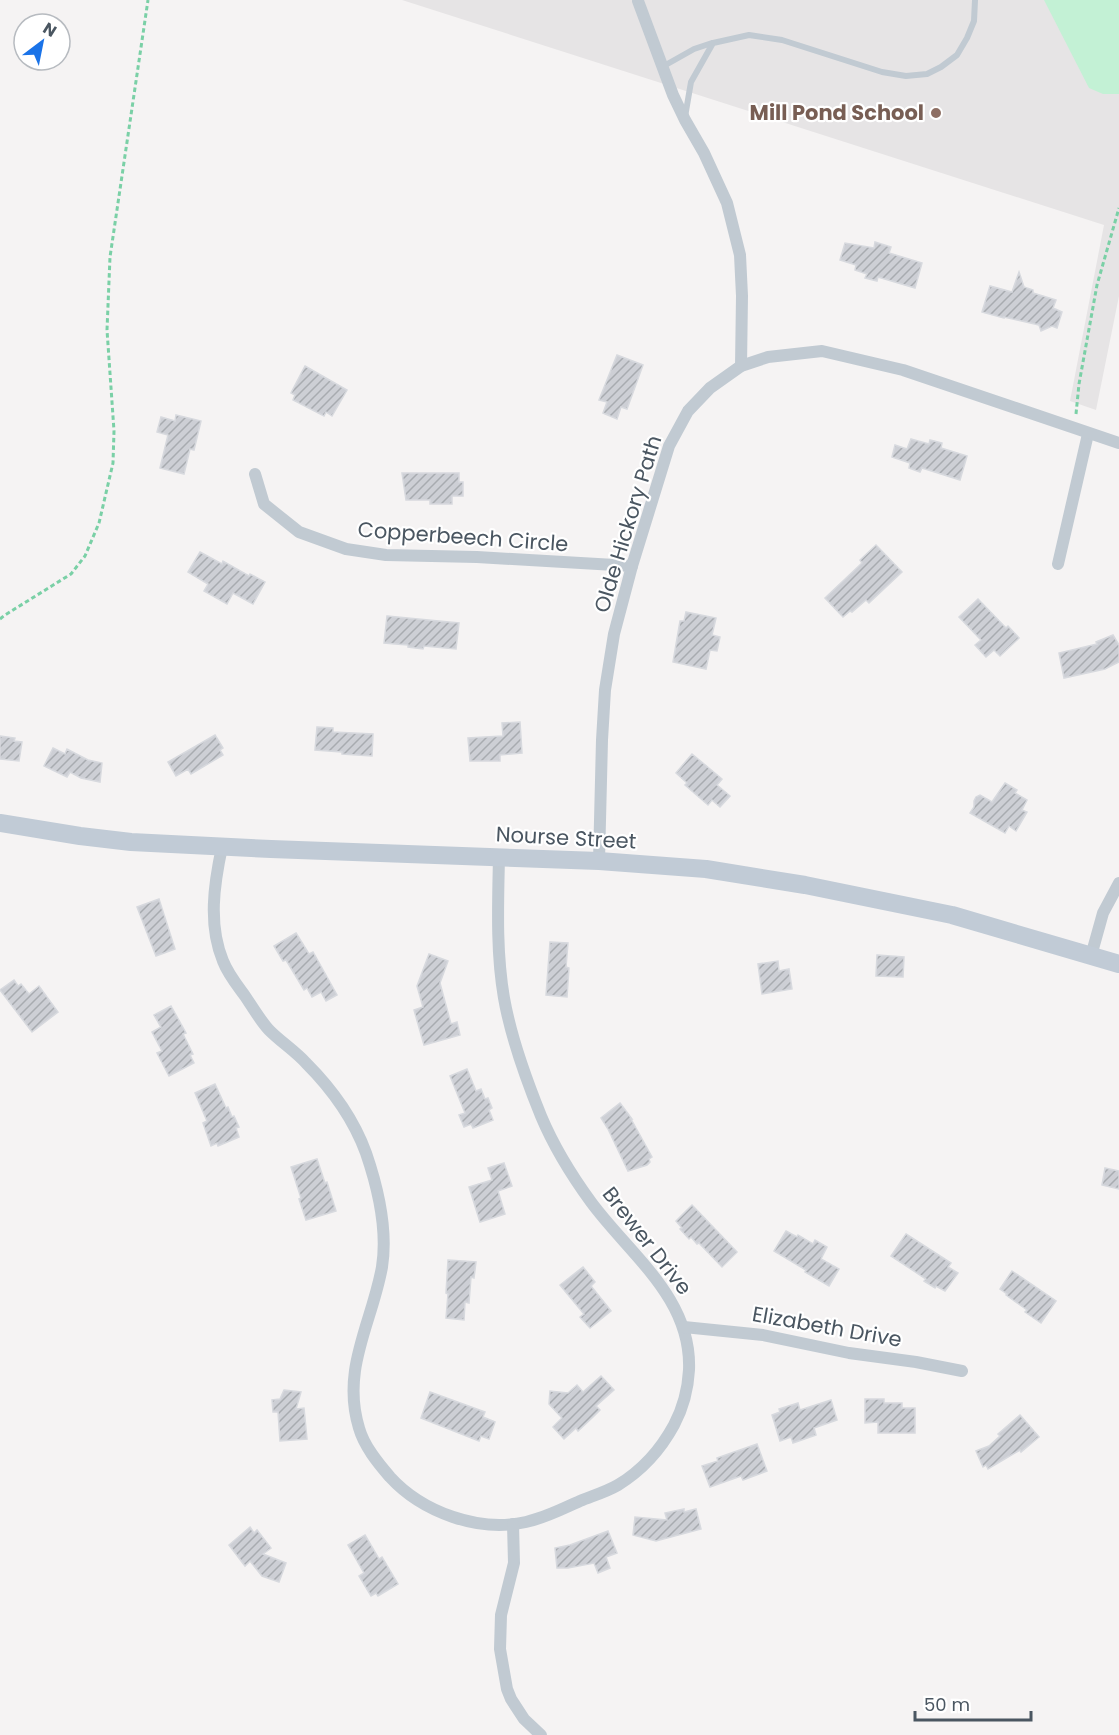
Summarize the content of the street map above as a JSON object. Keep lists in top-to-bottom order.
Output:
{
  "streets": {
    "main road": ["Nourse Street"],
    "street": [
      "Olde Hickory Path",
      "Copperbeech Circle",
      "Brewer Drive",
      "Elizabeth Drive"
    ]
  },
  "crossings": [
    ["Olde Hickory Path", "Copperbeech Circle"],
    ["Olde Hickory Path", "Nourse Street"],
    ["Nourse Street", "Brewer Drive"],
    ["Brewer Drive", "Elizabeth Drive"]
  ],
  "places": ["Mill Pond School"],
  "scale_bar": "50 m",
  "north": "top right"
}
